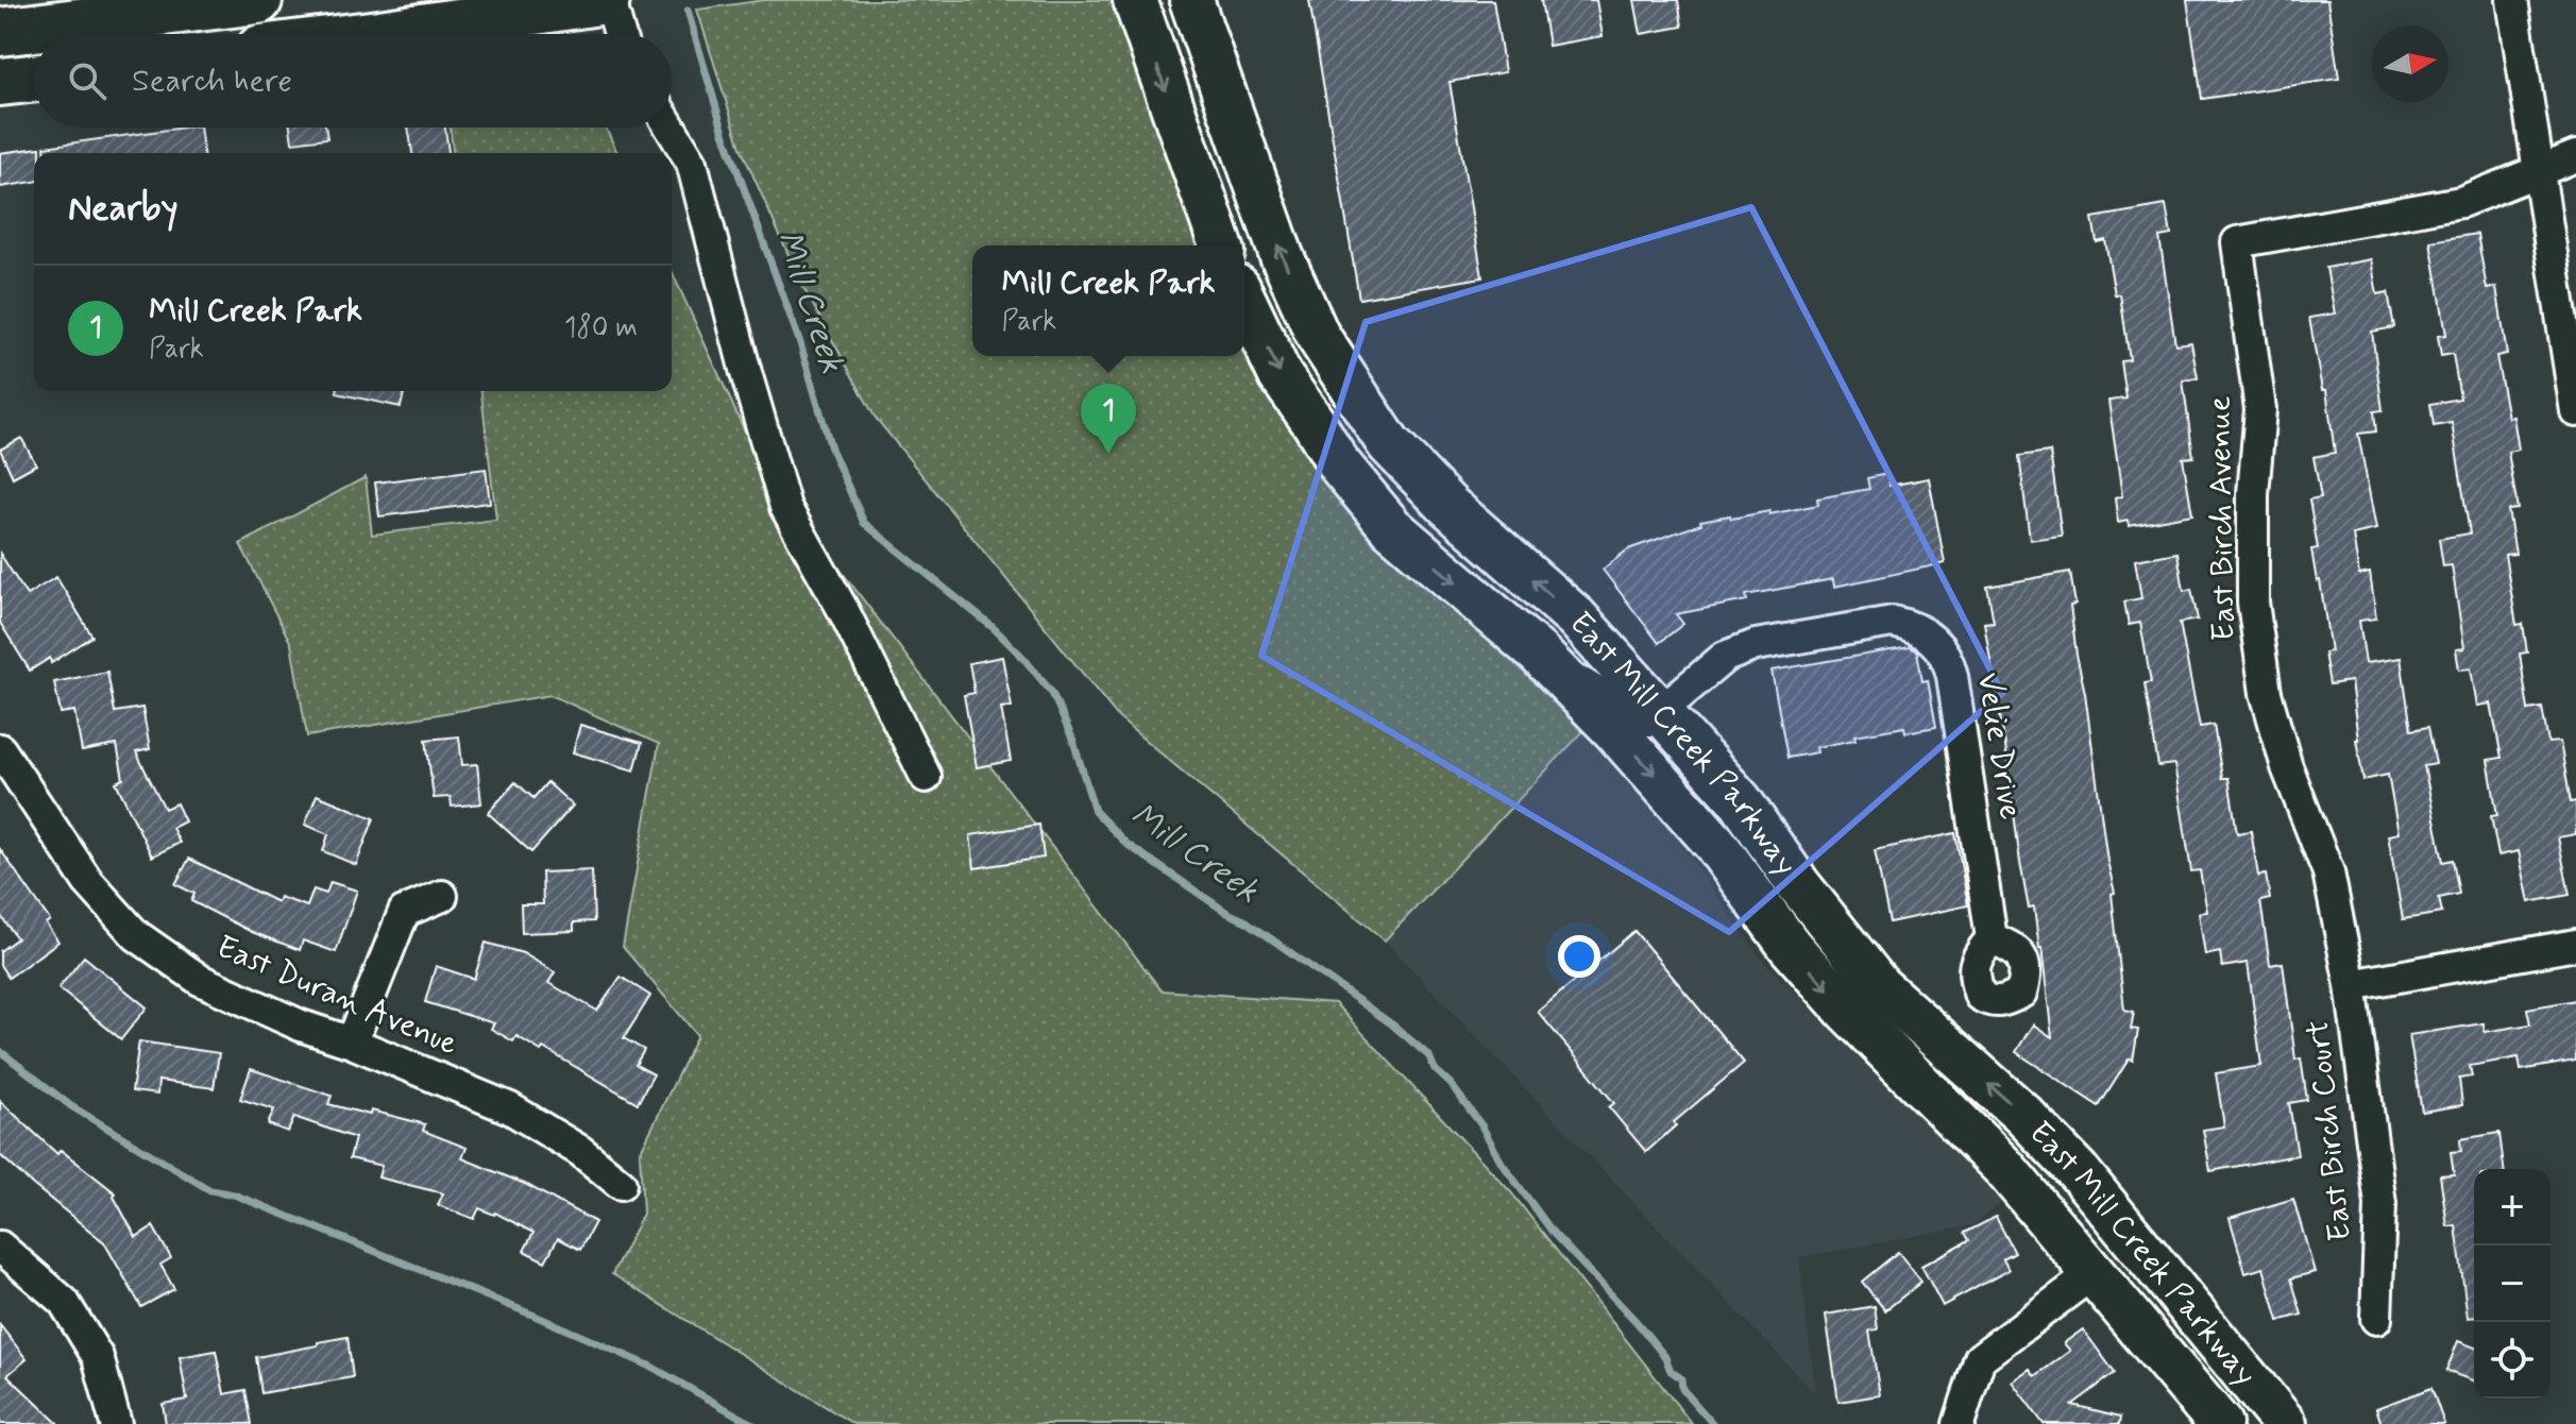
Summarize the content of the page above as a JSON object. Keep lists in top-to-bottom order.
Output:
{
  "streets": {
    "street": [
      "East Birch Avenue",
      "East Mill Creek Parkway",
      "Velie Drive",
      "East Duran Avenue",
      "East Birch Court"
    ]
  },
  "crossings": [
    ["East Birch Avenue", "East Birch Court"],
    ["East Mill Creek Parkway", "Velie Drive"]
  ],
  "water": ["Mill Creek"],
  "north": "right",
  "page": {
    "search": "Search here",
    "heading": "Nearby",
    "popup": ["Mill Creek Park", "Park"],
    "list": [
      {
        "mark": "1",
        "name": "Mill Creek Park",
        "note": "Park",
        "value": "180 m"
      }
    ],
    "pins": "1",
    "map_buttons": ["+", "−"]
  }
}
